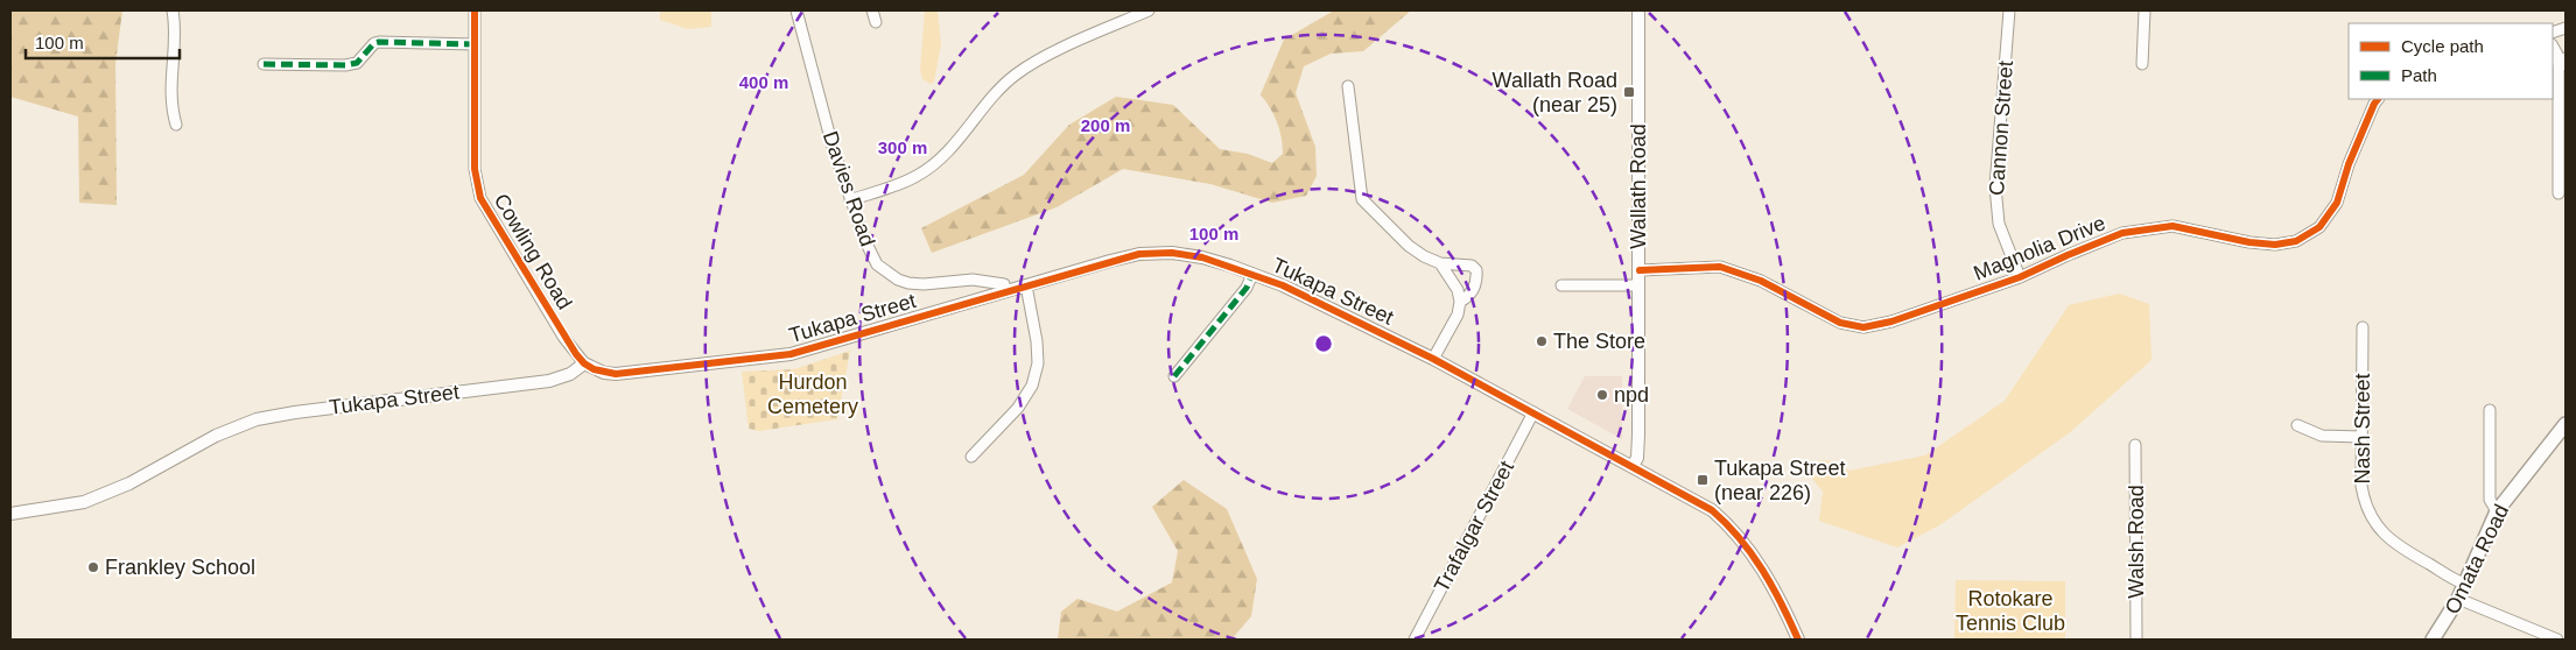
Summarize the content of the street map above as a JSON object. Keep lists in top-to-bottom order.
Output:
{
  "streets": {
    "main road": ["Omata Road"],
    "street": [
      "Cannon Street",
      "Wallath Road",
      "Davies Road",
      "Magnolia Drive",
      "Cowling Road",
      "Tukapa Street",
      "Nash Street",
      "Trafalgar Street",
      "Walsh Road"
    ]
  },
  "crossings": [
    ["Cannon Street", "Magnolia Drive"],
    ["Wallath Road", "Magnolia Drive"],
    ["Wallath Road", "Tukapa Street"],
    ["Davies Road", "Tukapa Street"],
    ["Cowling Road", "Tukapa Street"],
    ["Tukapa Street", "Trafalgar Street"],
    ["Nash Street", "Omata Road"]
  ],
  "parks": ["Hurdon Cemetery", "Rotokare Tennis Club"],
  "places": {
    "transit": ["Wallath Road (near 25)", "Tukapa Street (near 226)"],
    "other": ["The Store", "npd", "Frankley School"]
  },
  "legend": ["Cycle path", "Path"],
  "scale_bar": "100 m",
  "rings": [
    "400 m",
    "200 m",
    "300 m",
    "100 m"
  ]
}
